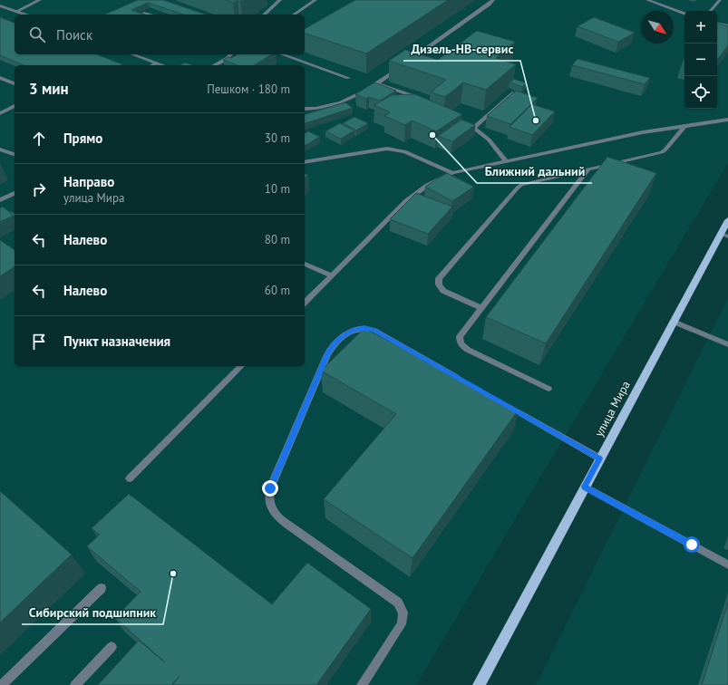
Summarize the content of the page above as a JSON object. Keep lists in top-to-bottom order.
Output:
{
  "streets": {
    "main road": ["улица Мира"]
  },
  "places": ["Дизель-НВ-сервис", "Ближний дальний", "Сибирский подшипник"],
  "north": "bottom right",
  "page": {
    "map_buttons": ["+", "−"],
    "search": "Поиск",
    "heading": ["3 мин", "Пешком · 180 m"],
    "list": [
      ["Прямо", "30 m"],
      ["Направо", "улица Мира", "10 m"],
      ["Налево", "80 m"],
      ["Налево", "60 m"],
      "Пункт назначения"
    ]
  }
}
